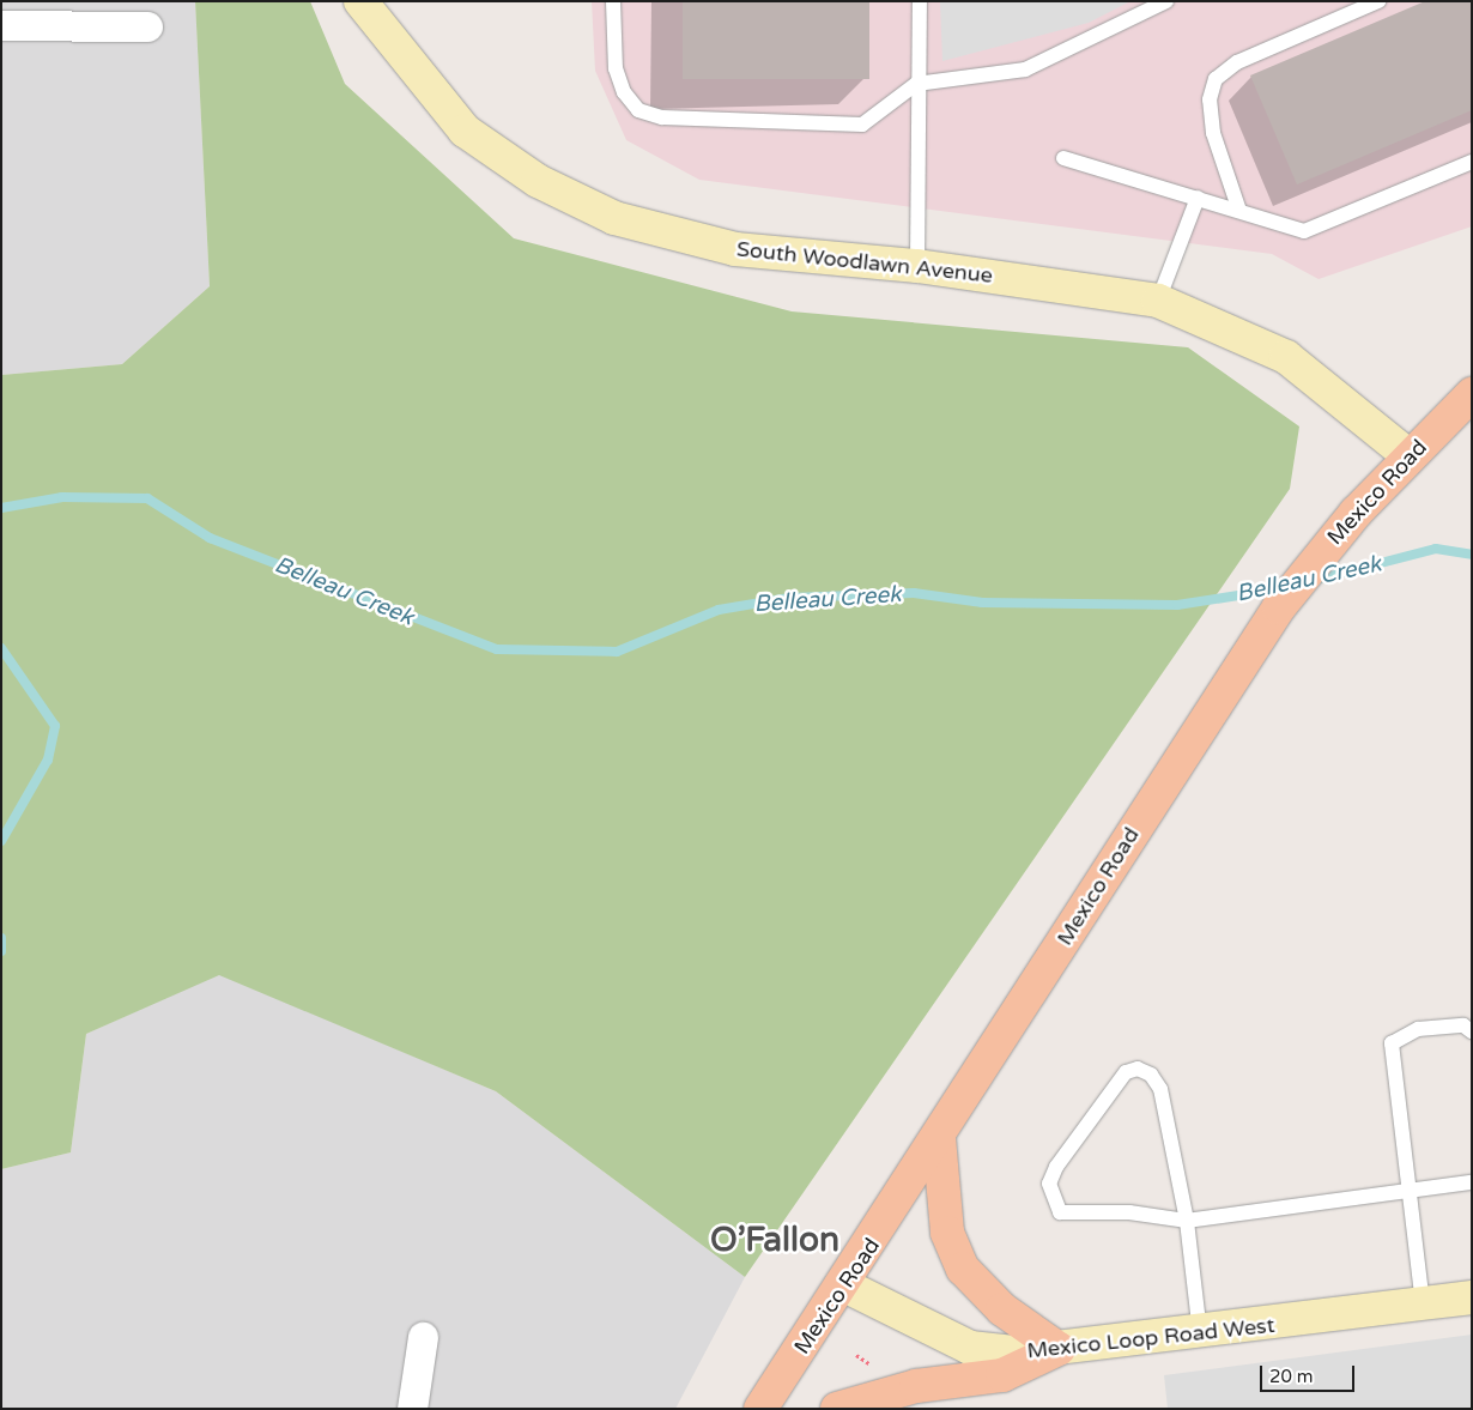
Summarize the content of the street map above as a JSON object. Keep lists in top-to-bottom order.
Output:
{
  "streets": {
    "main road": ["Mexico Road"],
    "street": ["South Woodlawn Avenue", "Mexico Loop Road West"]
  },
  "crossings": [
    ["South Woodlawn Avenue", "Mexico Road"],
    ["Mexico Road", "Mexico Loop Road West"]
  ],
  "districts": ["O’Fallon"],
  "water": ["Belleau Creek"],
  "scale_bar": "20 m"
}
